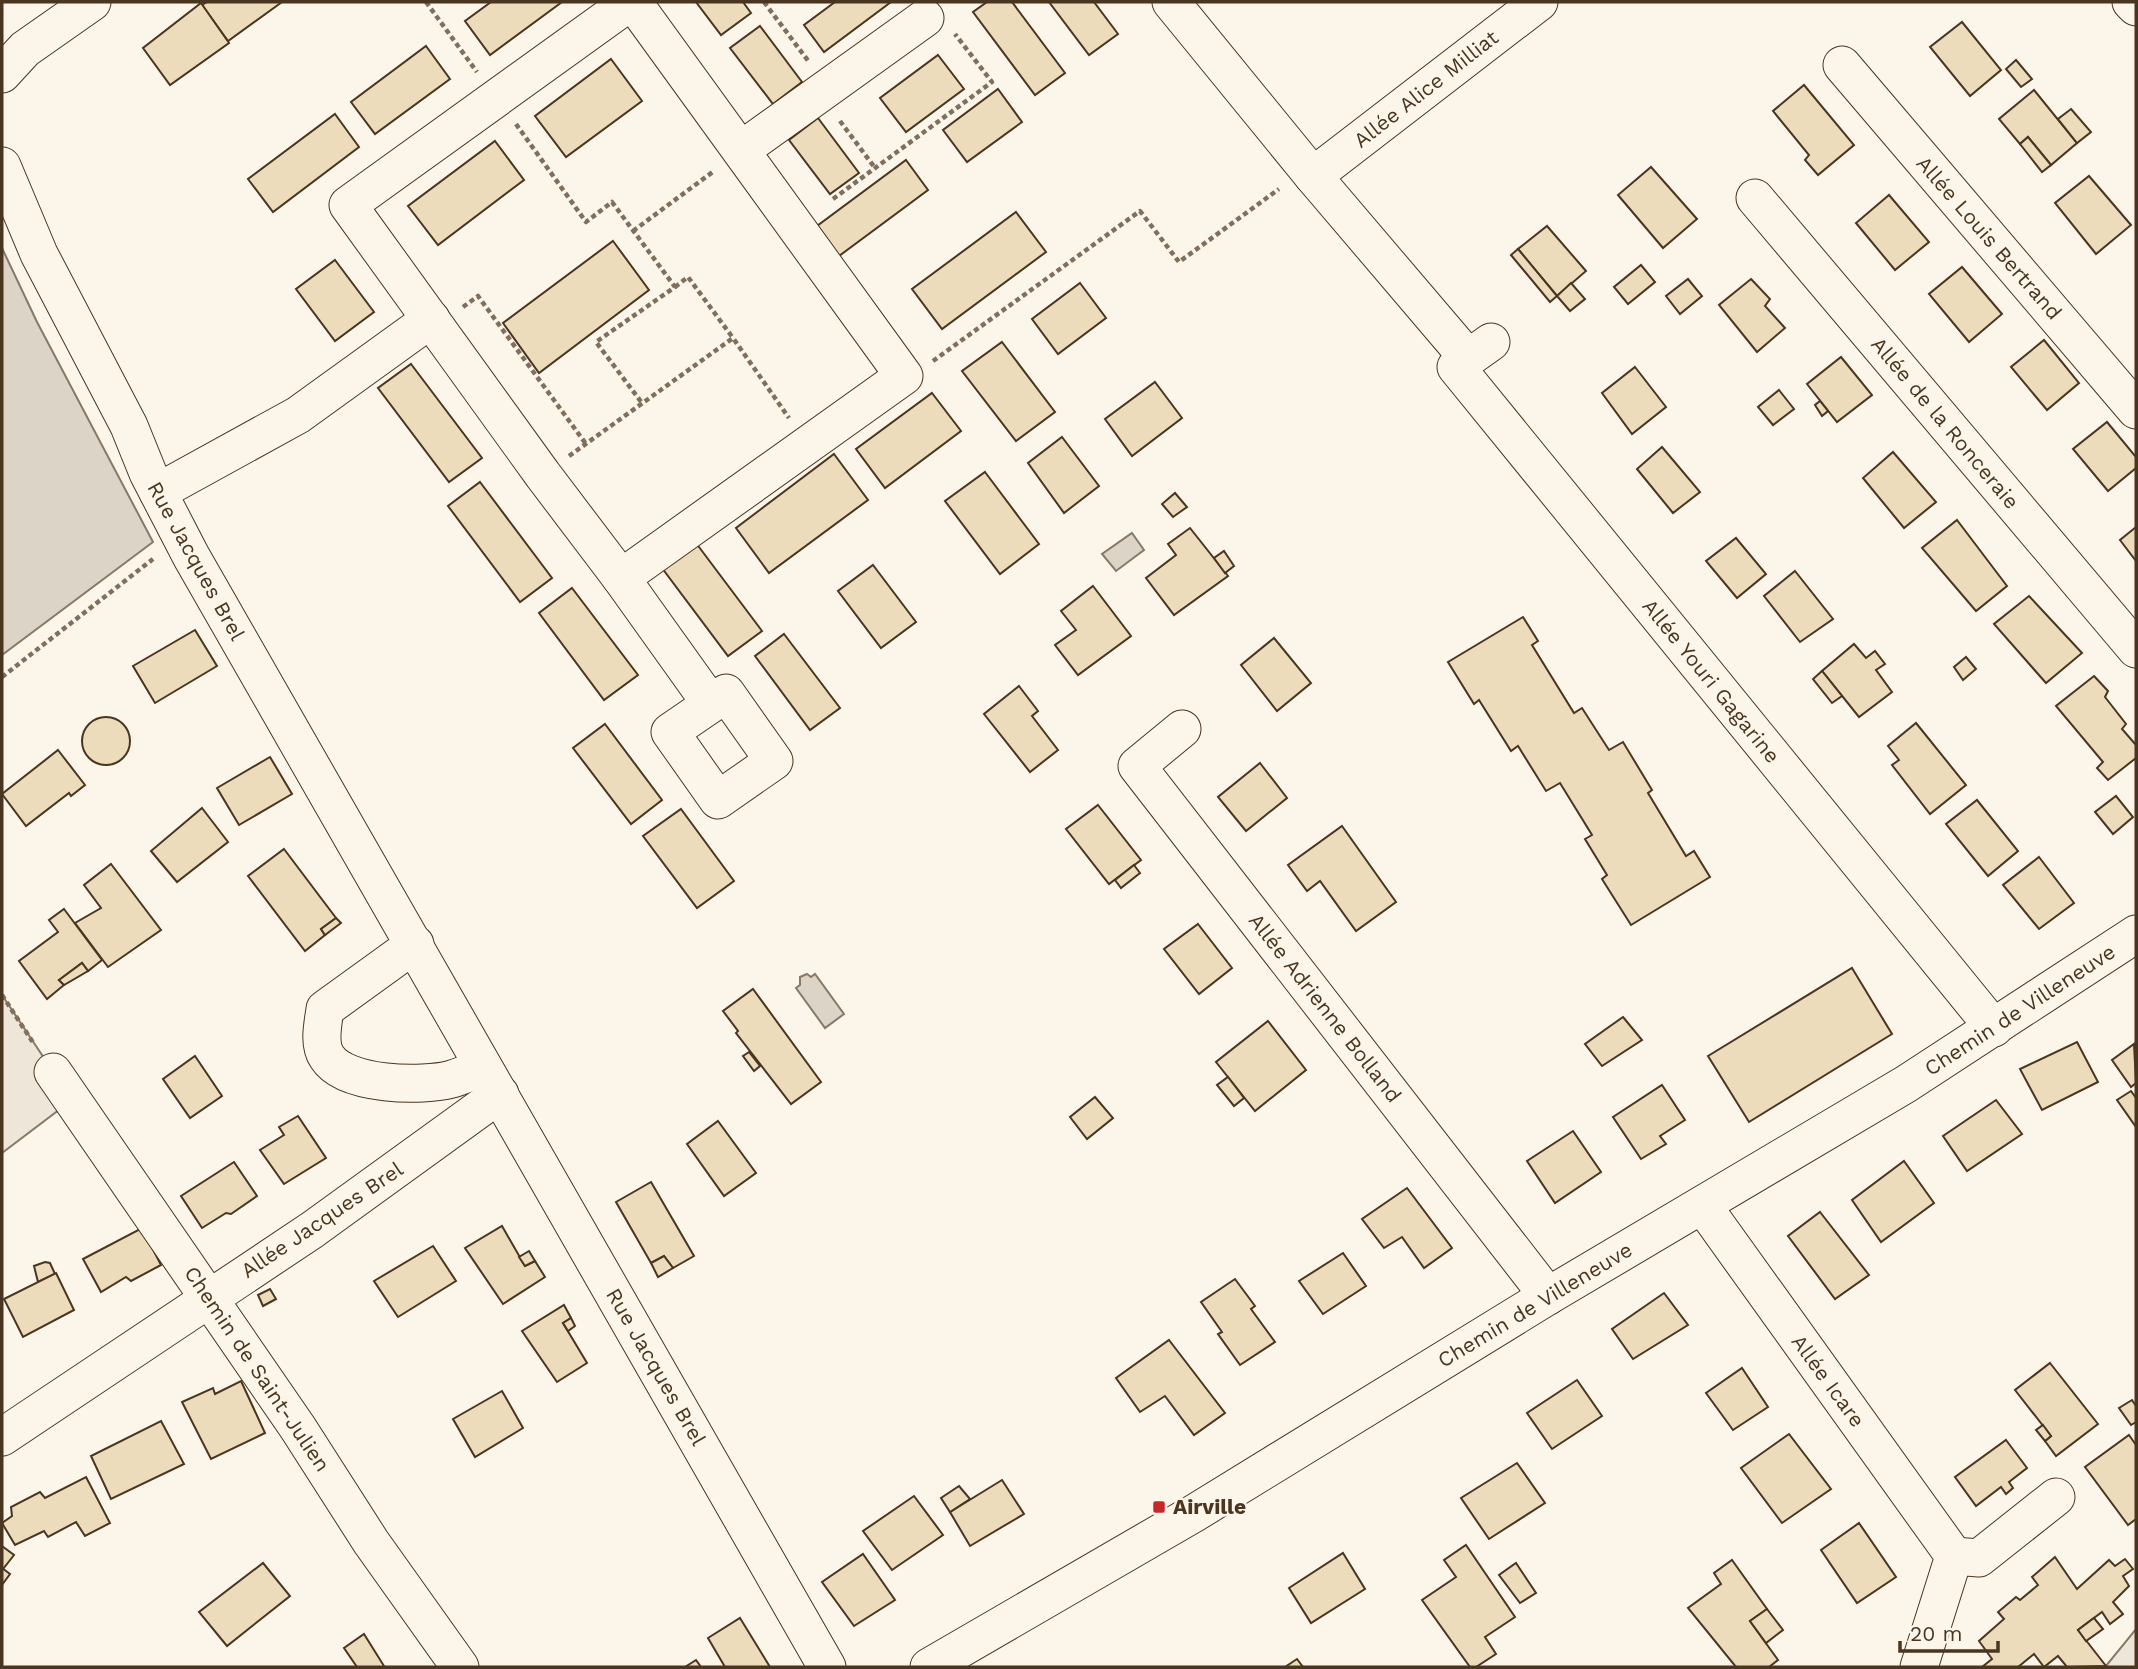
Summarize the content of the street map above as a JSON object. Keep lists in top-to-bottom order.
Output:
{
  "streets": {
    "street": [
      "Allée Alice Milliat",
      "Allée Louis Bertrand",
      "Allée de la Ronceraie",
      "Rue Jacques Brel",
      "Allée Youri Gagarine",
      "Allée Adrienne Bolland",
      "Chemin de Villeneuve",
      "Allée Jacques Brel",
      "Chemin de Saint-Julien",
      "Allée Icare"
    ]
  },
  "crossings": [
    ["Allée Alice Milliat", "Allée Youri Gagarine"],
    ["Rue Jacques Brel", "Allée Jacques Brel"],
    ["Allée Youri Gagarine", "Chemin de Villeneuve"],
    ["Allée Adrienne Bolland", "Chemin de Villeneuve"],
    ["Chemin de Villeneuve", "Allée Icare"],
    ["Allée Jacques Brel", "Chemin de Saint-Julien"]
  ],
  "places": {
    "transit": ["Airville"]
  },
  "scale_bar": "20 m"
}
